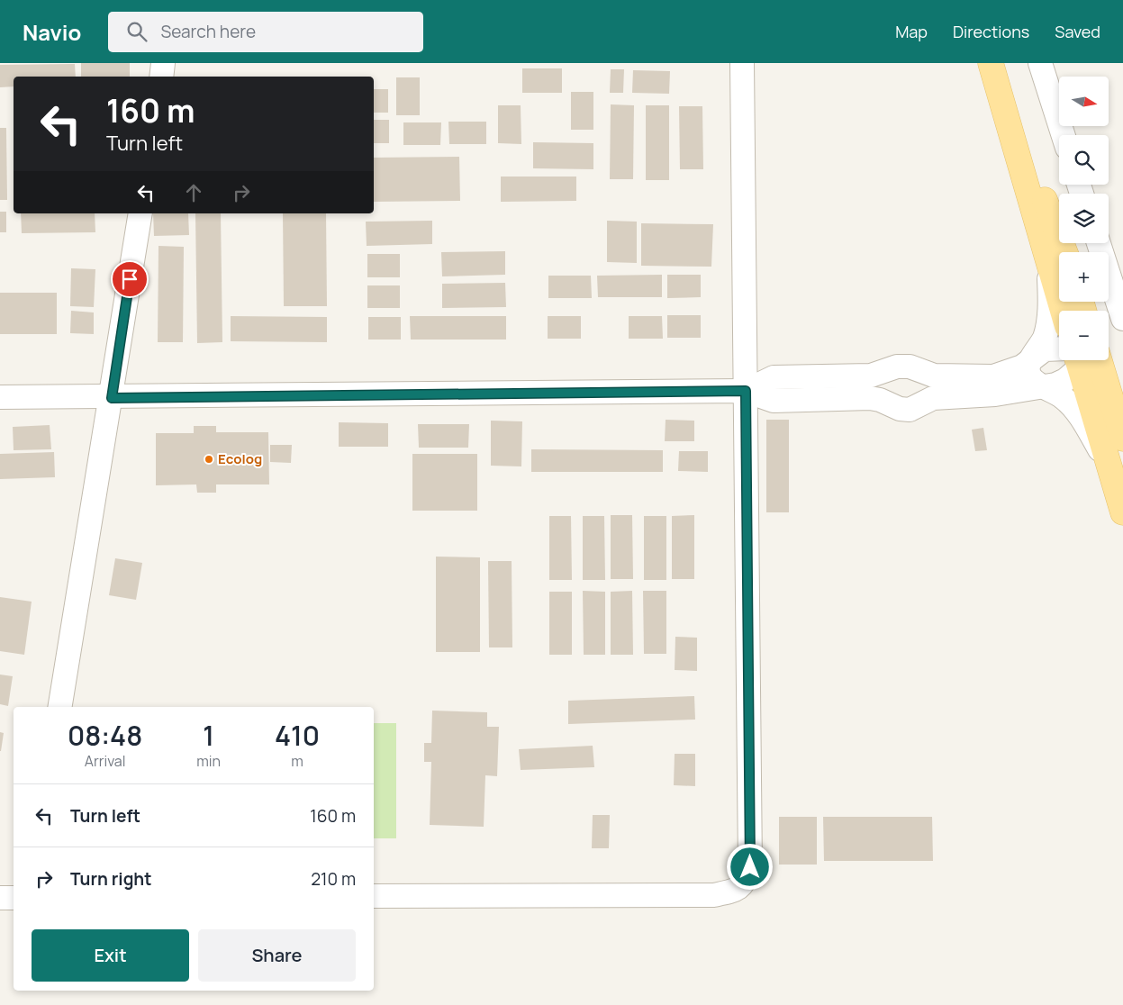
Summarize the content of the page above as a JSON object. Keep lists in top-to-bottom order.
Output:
{
  "places": ["Ecolog"],
  "north": "right",
  "page": {
    "header": "Navio",
    "search": "Search here",
    "nav": ["Map", "Directions", "Saved"],
    "map_buttons": ["+", "−"],
    "turn": ["160 m", "Turn left"],
    "eta": [
      "08:48",
      "Arrival",
      "1",
      "min",
      "410",
      "m"
    ],
    "list": [
      {
        "name": "Turn left",
        "value": "160 m"
      },
      {
        "name": "Turn right",
        "value": "210 m"
      }
    ],
    "buttons": ["Exit", "Share"]
  }
}
